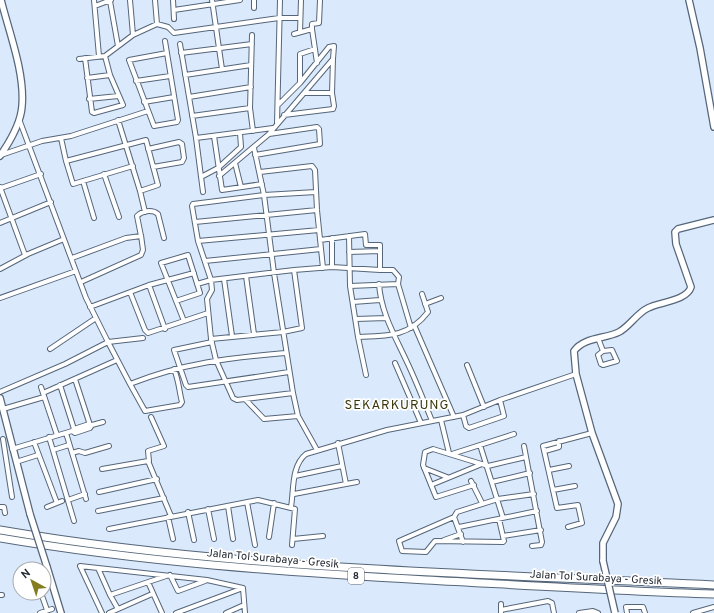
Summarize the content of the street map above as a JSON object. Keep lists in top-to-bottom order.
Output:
{
  "streets": {
    "highway": ["Jalan Tol Surabaya - Gresik", "8"]
  },
  "districts": ["SEKARKURUNG"],
  "north": "top left"
}
